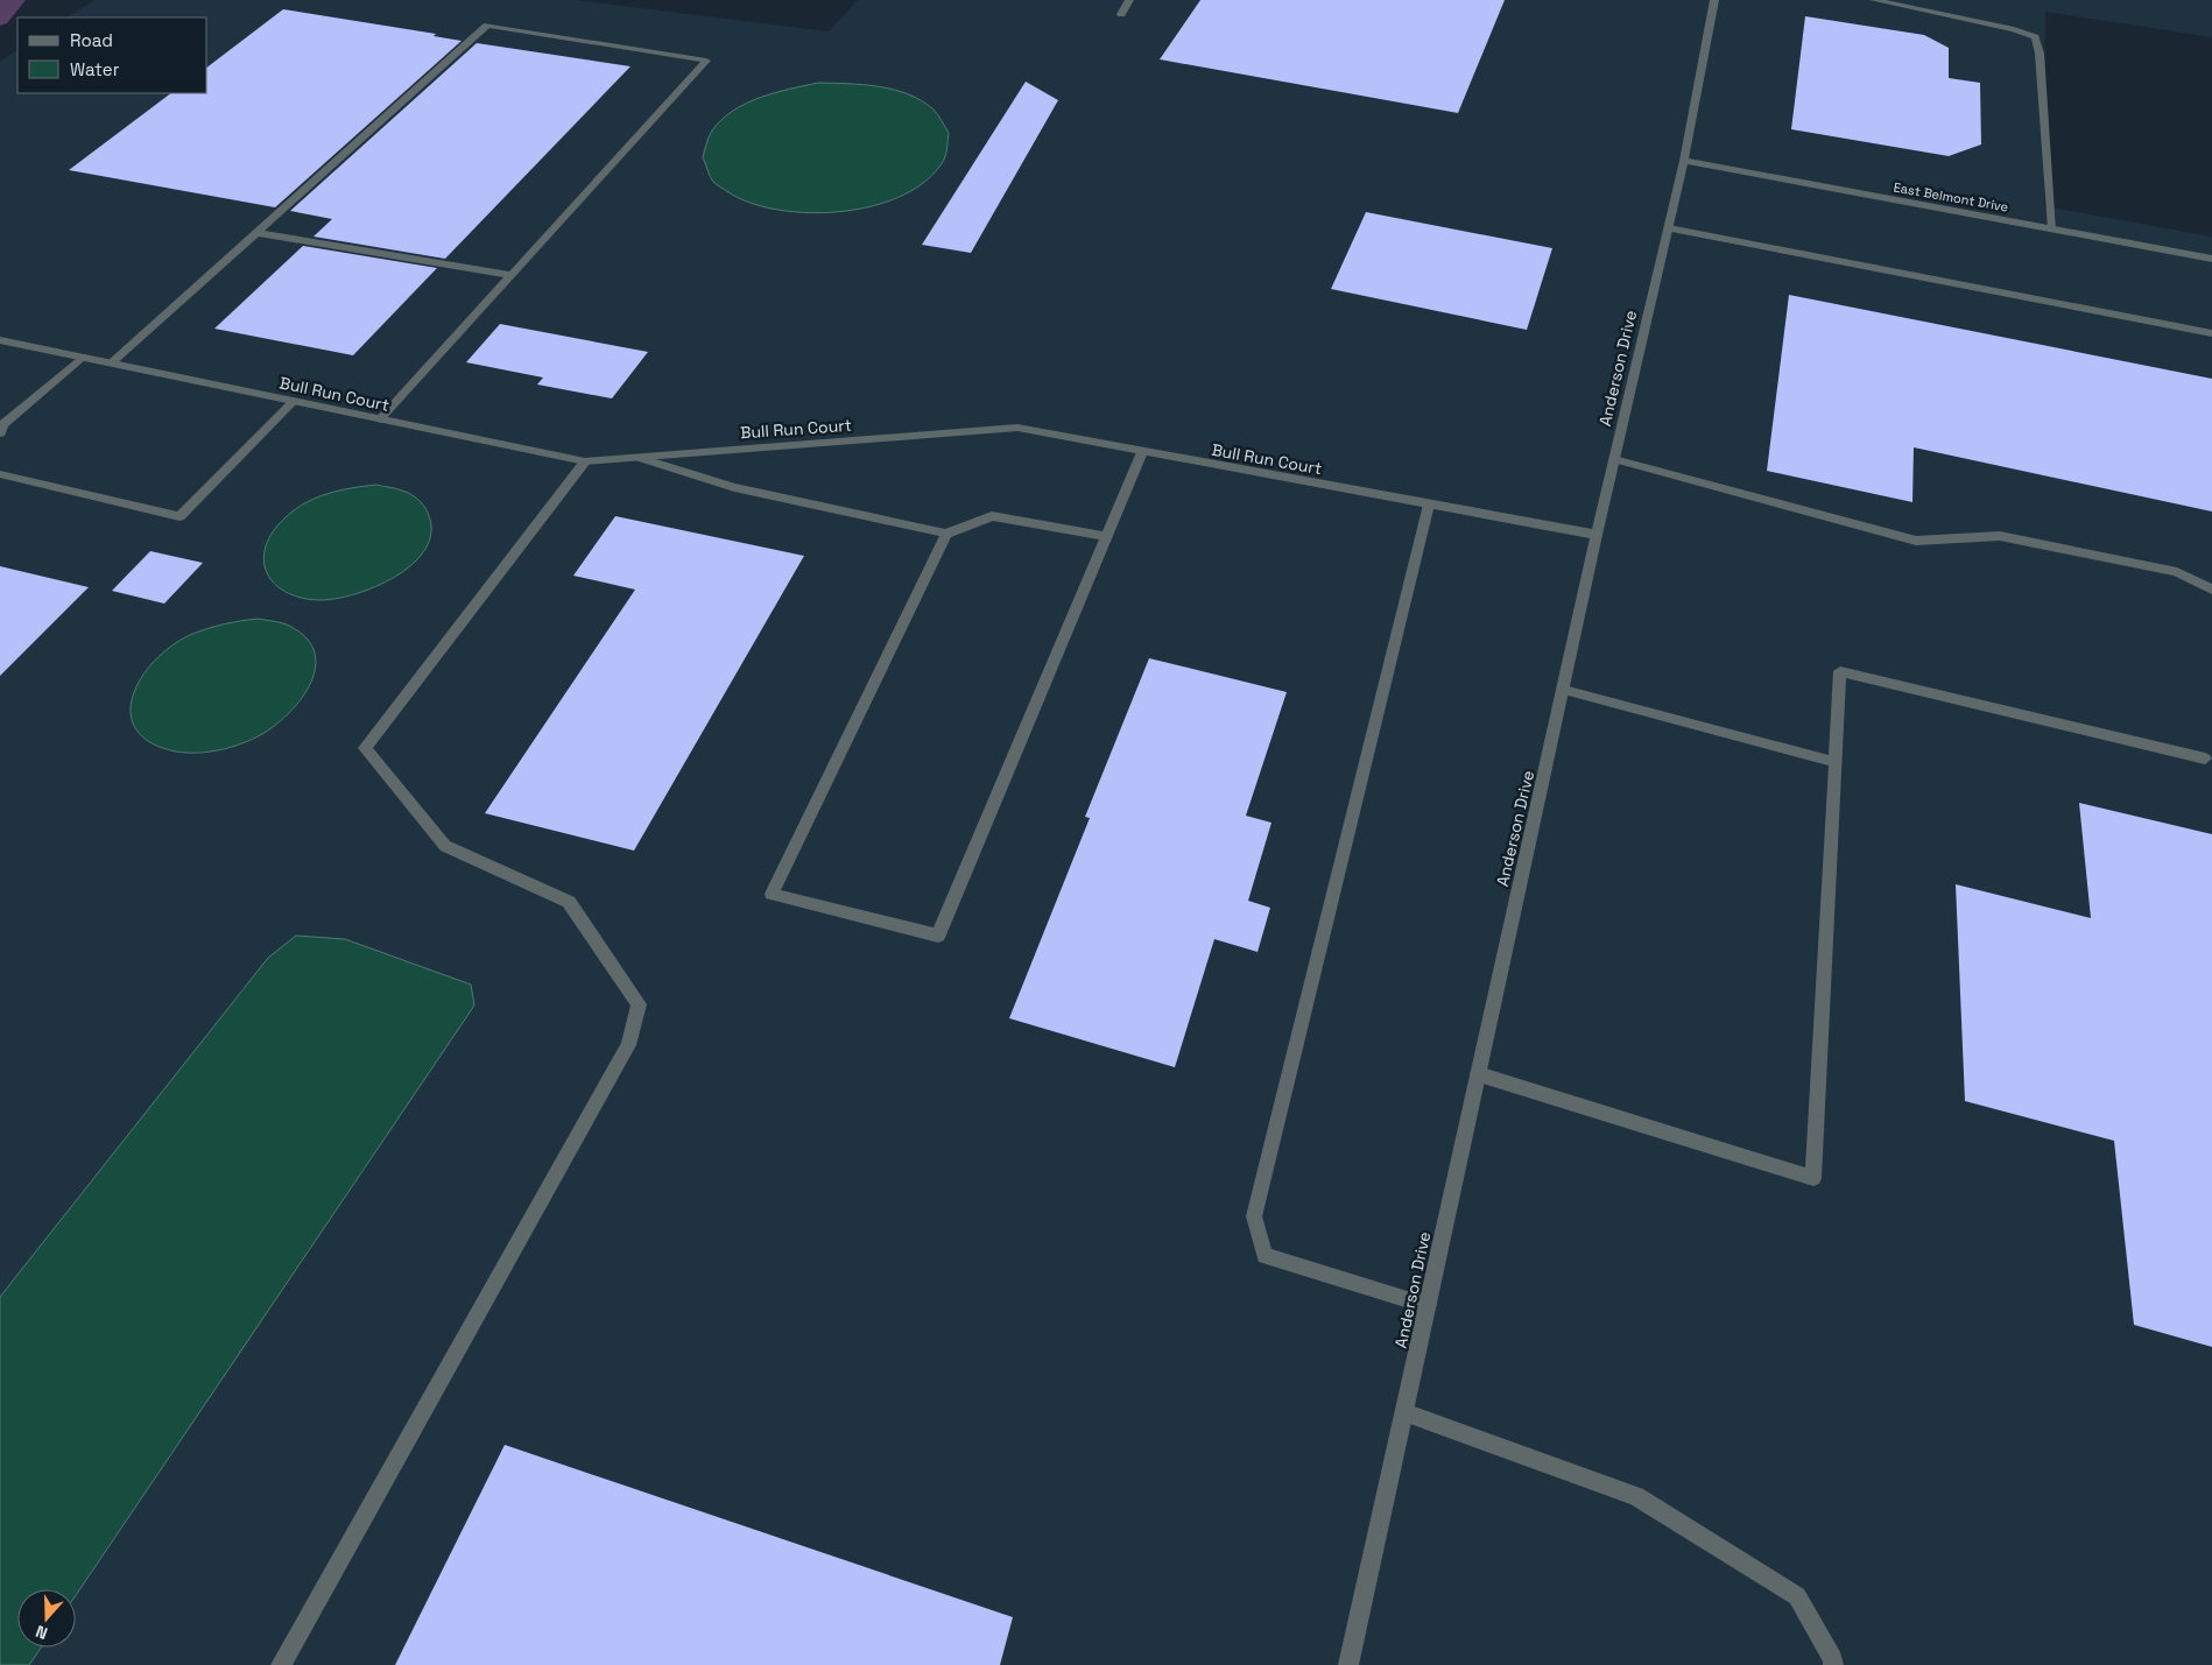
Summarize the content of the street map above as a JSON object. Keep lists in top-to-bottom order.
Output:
{
  "streets": {
    "street": ["East Belmont Drive", "Anderson Drive", "Bull Run Court"]
  },
  "crossings": [
    ["East Belmont Drive", "Anderson Drive"],
    ["Anderson Drive", "Bull Run Court"]
  ],
  "legend": ["Road", "Water"],
  "north": "bottom"
}
